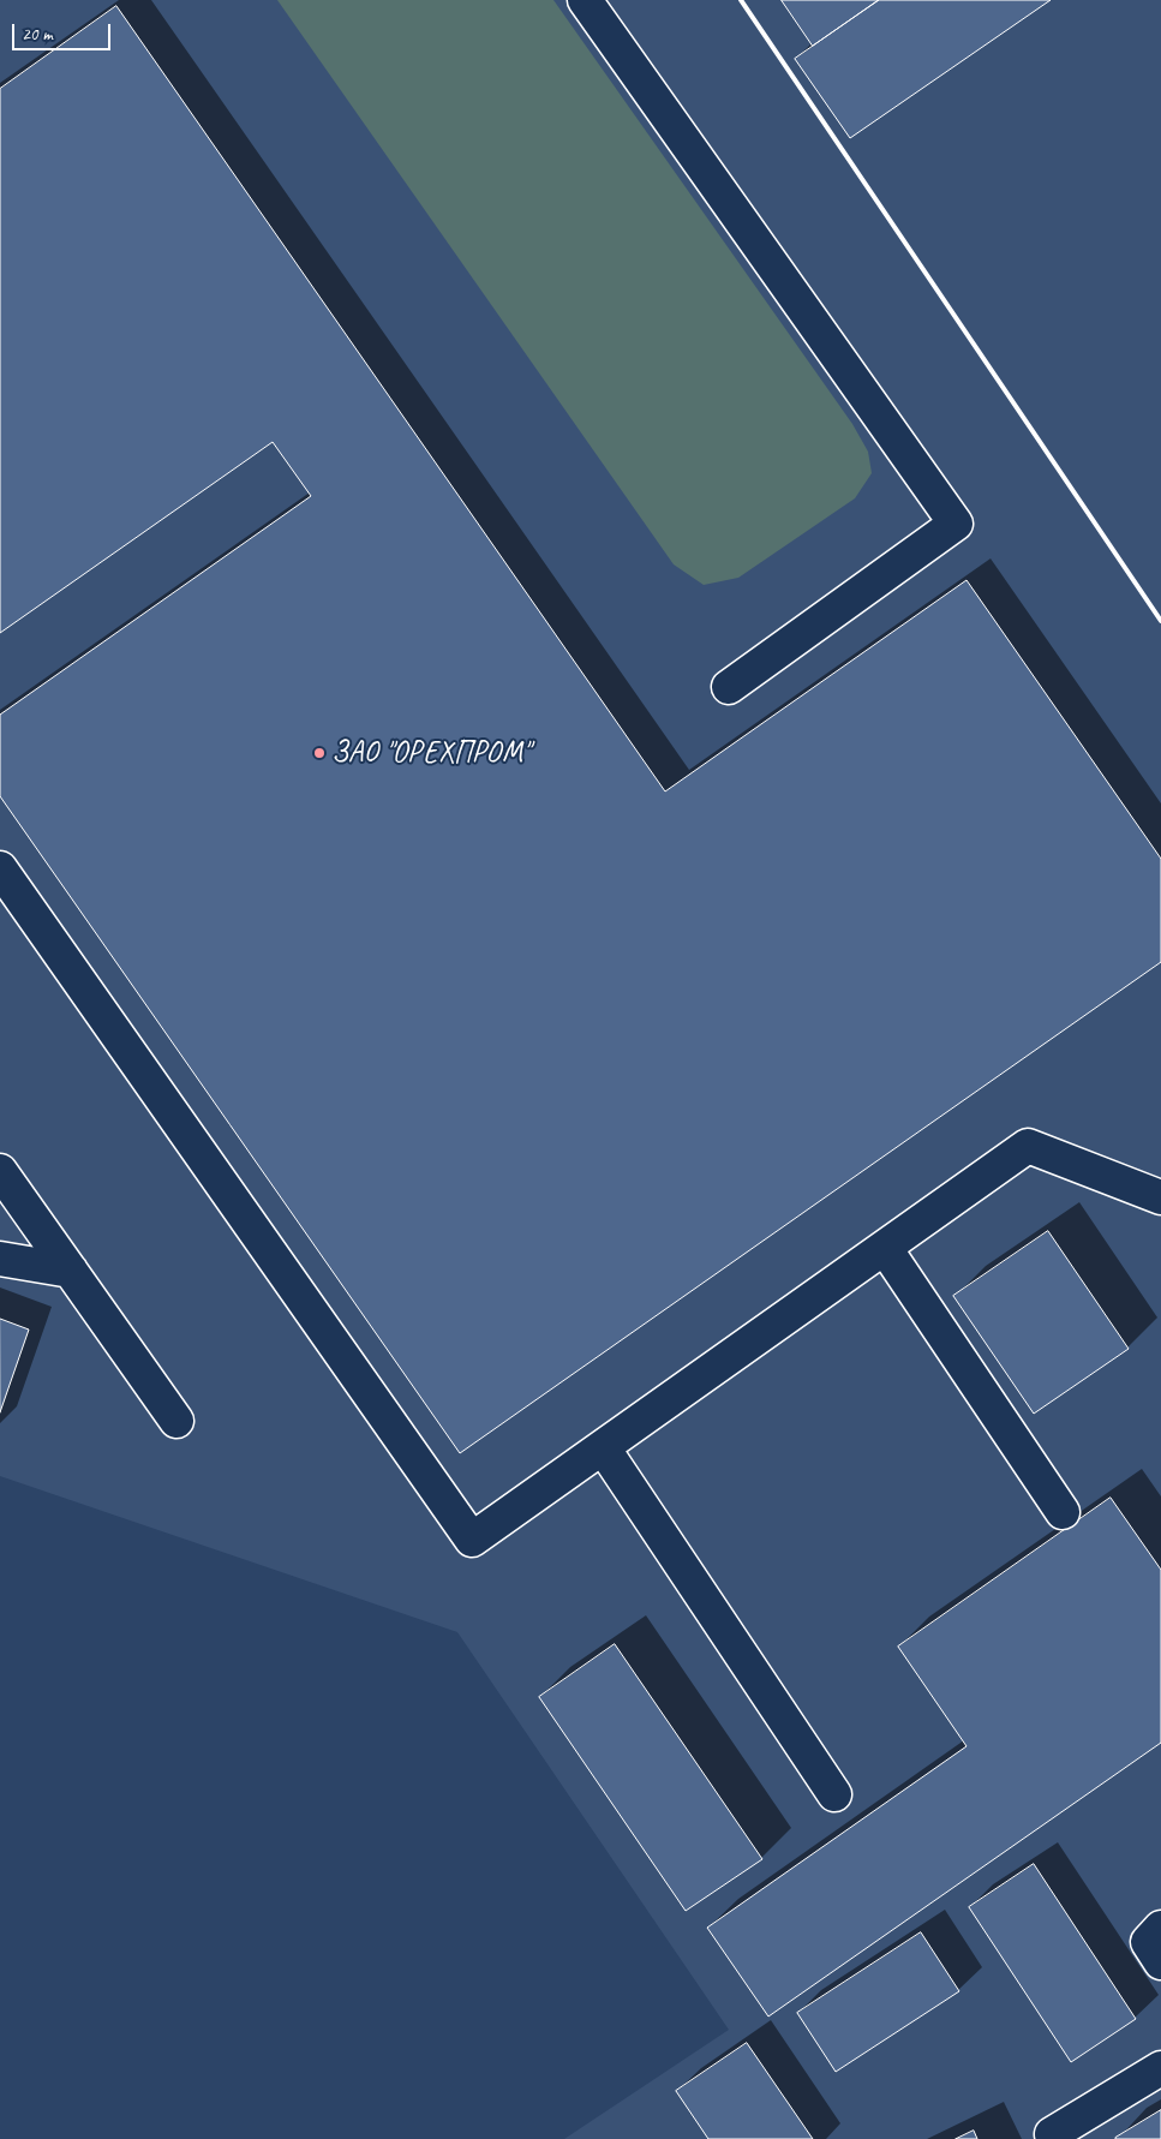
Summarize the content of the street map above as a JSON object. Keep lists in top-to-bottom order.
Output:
{
  "places": ["ЗАО \"ОРЕХПРОМ\""],
  "scale_bar": "20 m"
}
